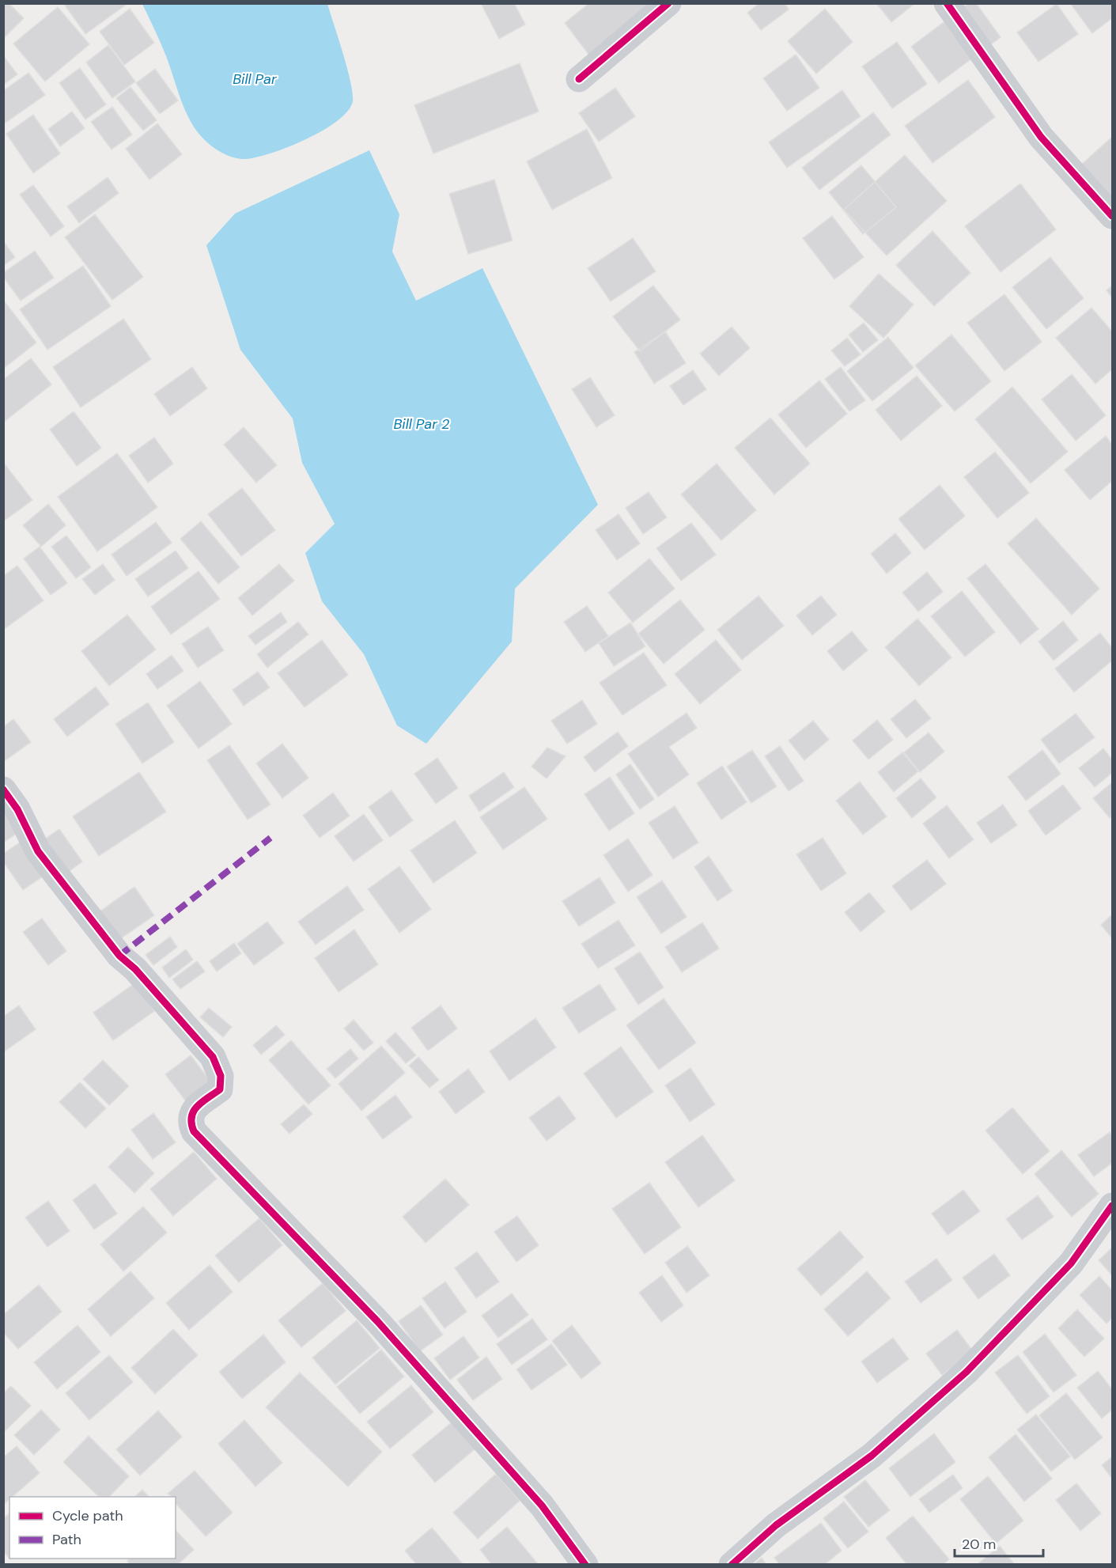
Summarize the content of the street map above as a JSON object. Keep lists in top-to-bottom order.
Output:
{
  "water": ["Bill Par", "Bill Par 2"],
  "legend": ["Cycle path", "Path"],
  "scale_bar": "20 m"
}
